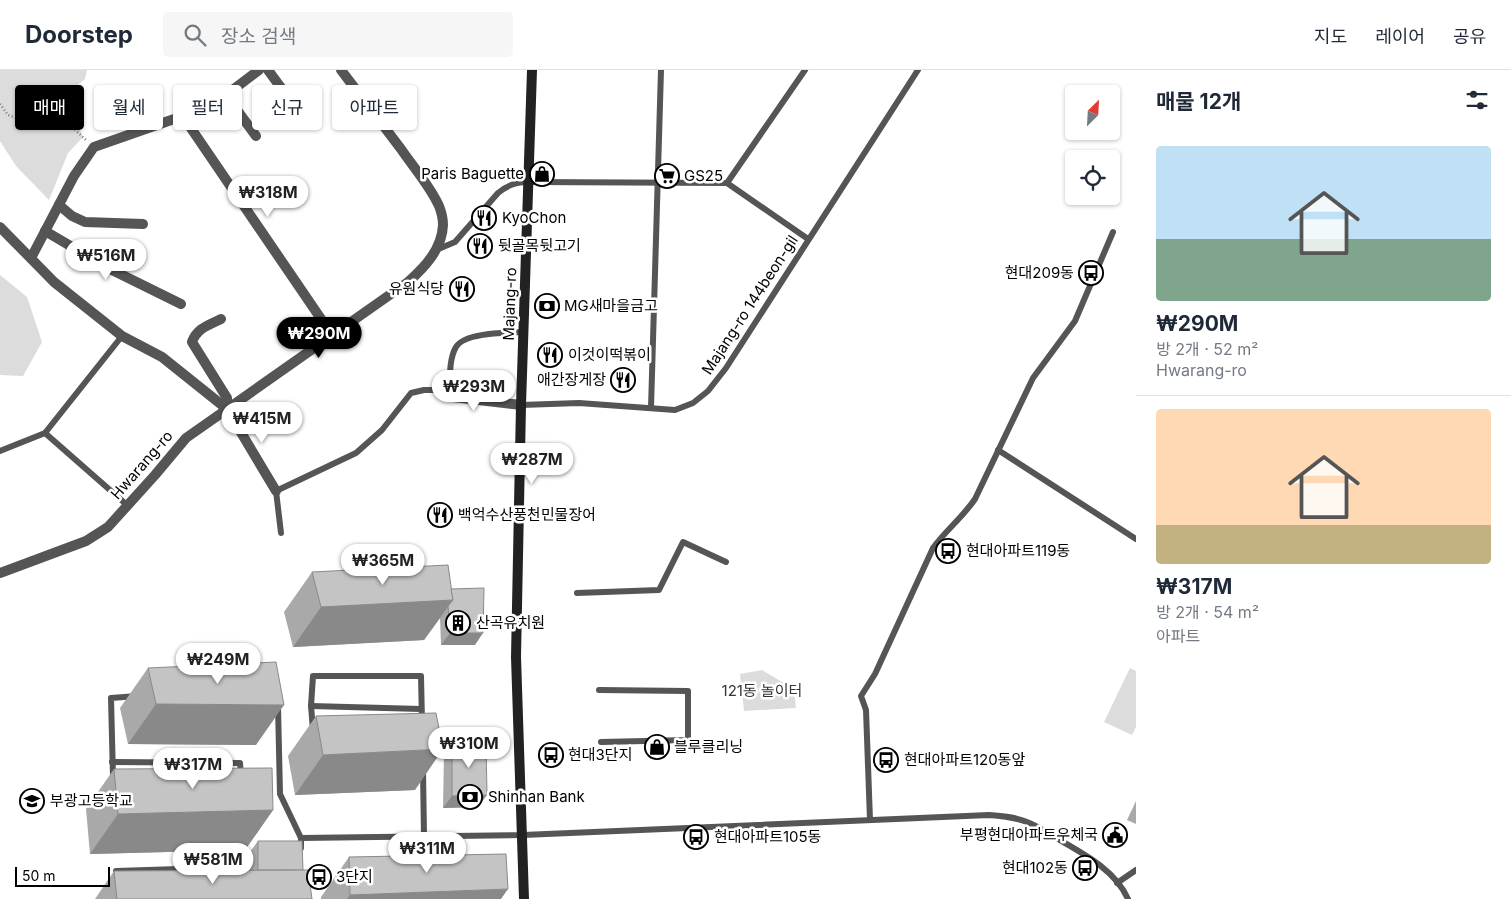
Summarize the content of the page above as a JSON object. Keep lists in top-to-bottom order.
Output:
{
  "streets": {
    "main road": ["Majang-ro"],
    "street": ["Hwarang-ro"],
    "lane": ["Majang-ro 144beon-gil"]
  },
  "crossings": [
    ["Majang-ro", "Majang-ro 144beon-gil"]
  ],
  "parks": ["121동 놀이터"],
  "places": {
    "shop": ["Paris Baguette", "블루클리닝"],
    "supermarket": ["GS25"],
    "restaurant": [
      "KyoChon",
      "뒷골목뒷고기",
      "유원식당",
      "이것이떡볶이",
      "애간장게장",
      "백억수산풍천민물장어"
    ],
    "bus stop": [
      "현대209동",
      "현대아파트119동",
      "현대3단지",
      "현대아파트120동앞",
      "현대아파트105동",
      "현대102동",
      "3단지"
    ],
    "bank": ["MG새마을금고", "Shinhan Bank"],
    "building": ["산곡유치원"],
    "school or university": ["부광고등학교"],
    "public building": ["부평현대아파트우체국"]
  },
  "scale_bar": "50 m",
  "north": "top right",
  "page": {
    "header": "Doorstep",
    "search": "장소 검색",
    "nav": ["지도", "레이어", "공유"],
    "heading": "매물 12개",
    "chip": [
      "매매",
      "월세",
      "필터",
      "신규",
      "아파트"
    ],
    "list": [
      {
        "name": "₩290M",
        "note": "방 2개 · 52 m² · Hwarang-ro"
      },
      {
        "name": "₩317M",
        "note": "방 2개 · 54 m² · 아파트"
      }
    ],
    "price": [
      "₩318M",
      "₩516M",
      "₩290M",
      "₩293M",
      "₩415M",
      "₩287M",
      "₩365M",
      "₩249M",
      "₩310M",
      "₩317M",
      "₩311M",
      "₩581M"
    ],
    "scale": "50 m"
  }
}
